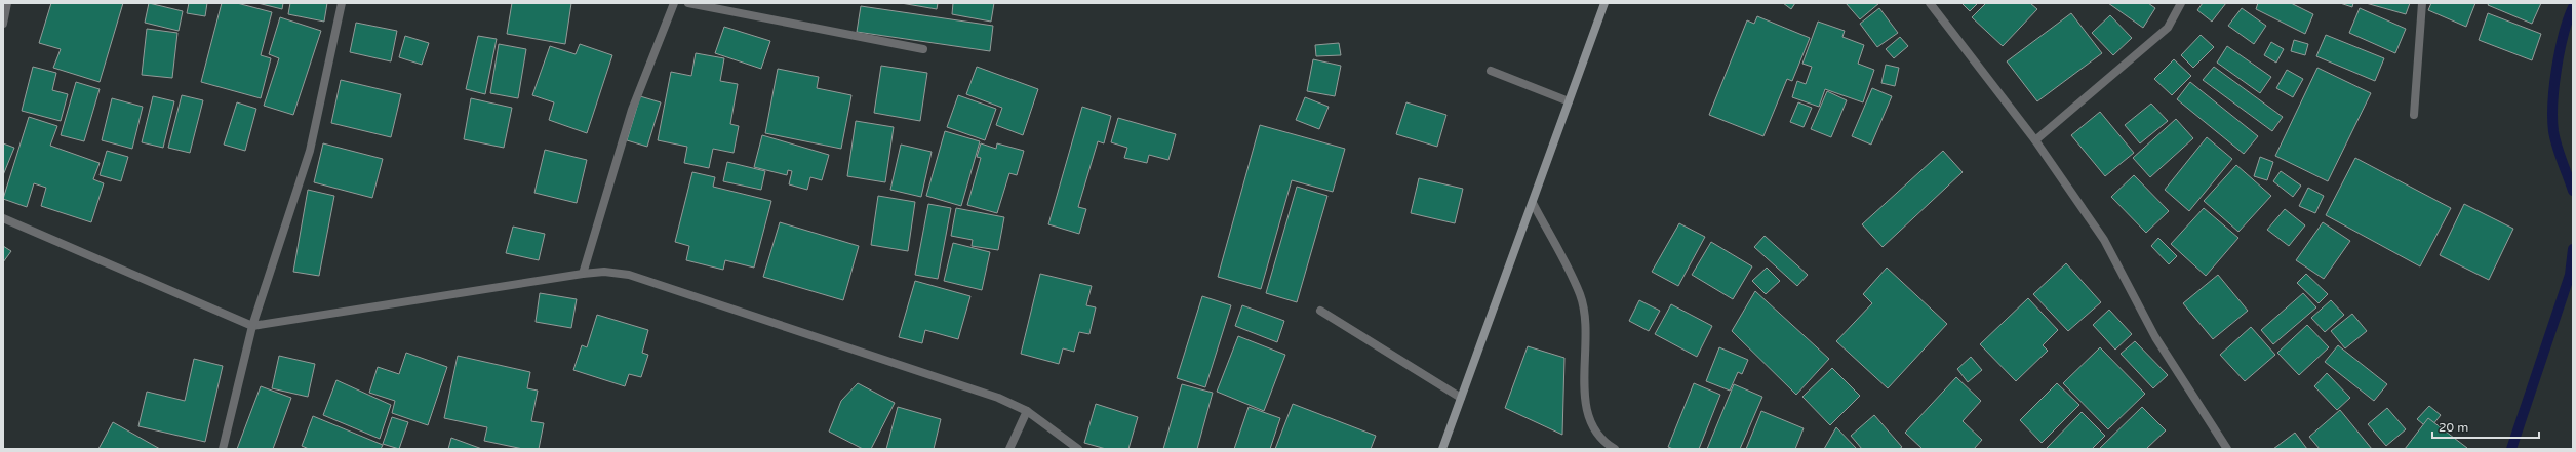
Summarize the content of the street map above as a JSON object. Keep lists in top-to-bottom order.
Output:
{
  "scale_bar": "20 m"
}
